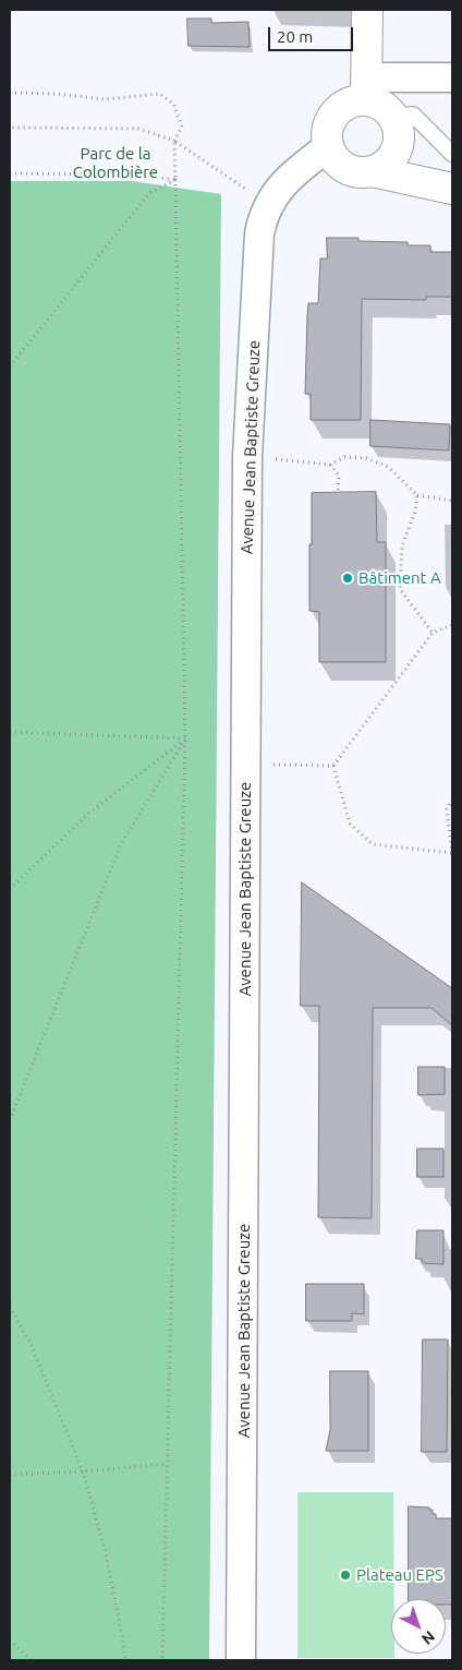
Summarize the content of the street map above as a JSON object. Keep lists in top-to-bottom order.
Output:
{
  "streets": {
    "street": ["Avenue Jean Baptiste Greuze"]
  },
  "parks": ["Parc de la Colombière"],
  "places": ["Bâtiment A", "Plateau EPS"],
  "scale_bar": "20 m",
  "north": "bottom right"
}
